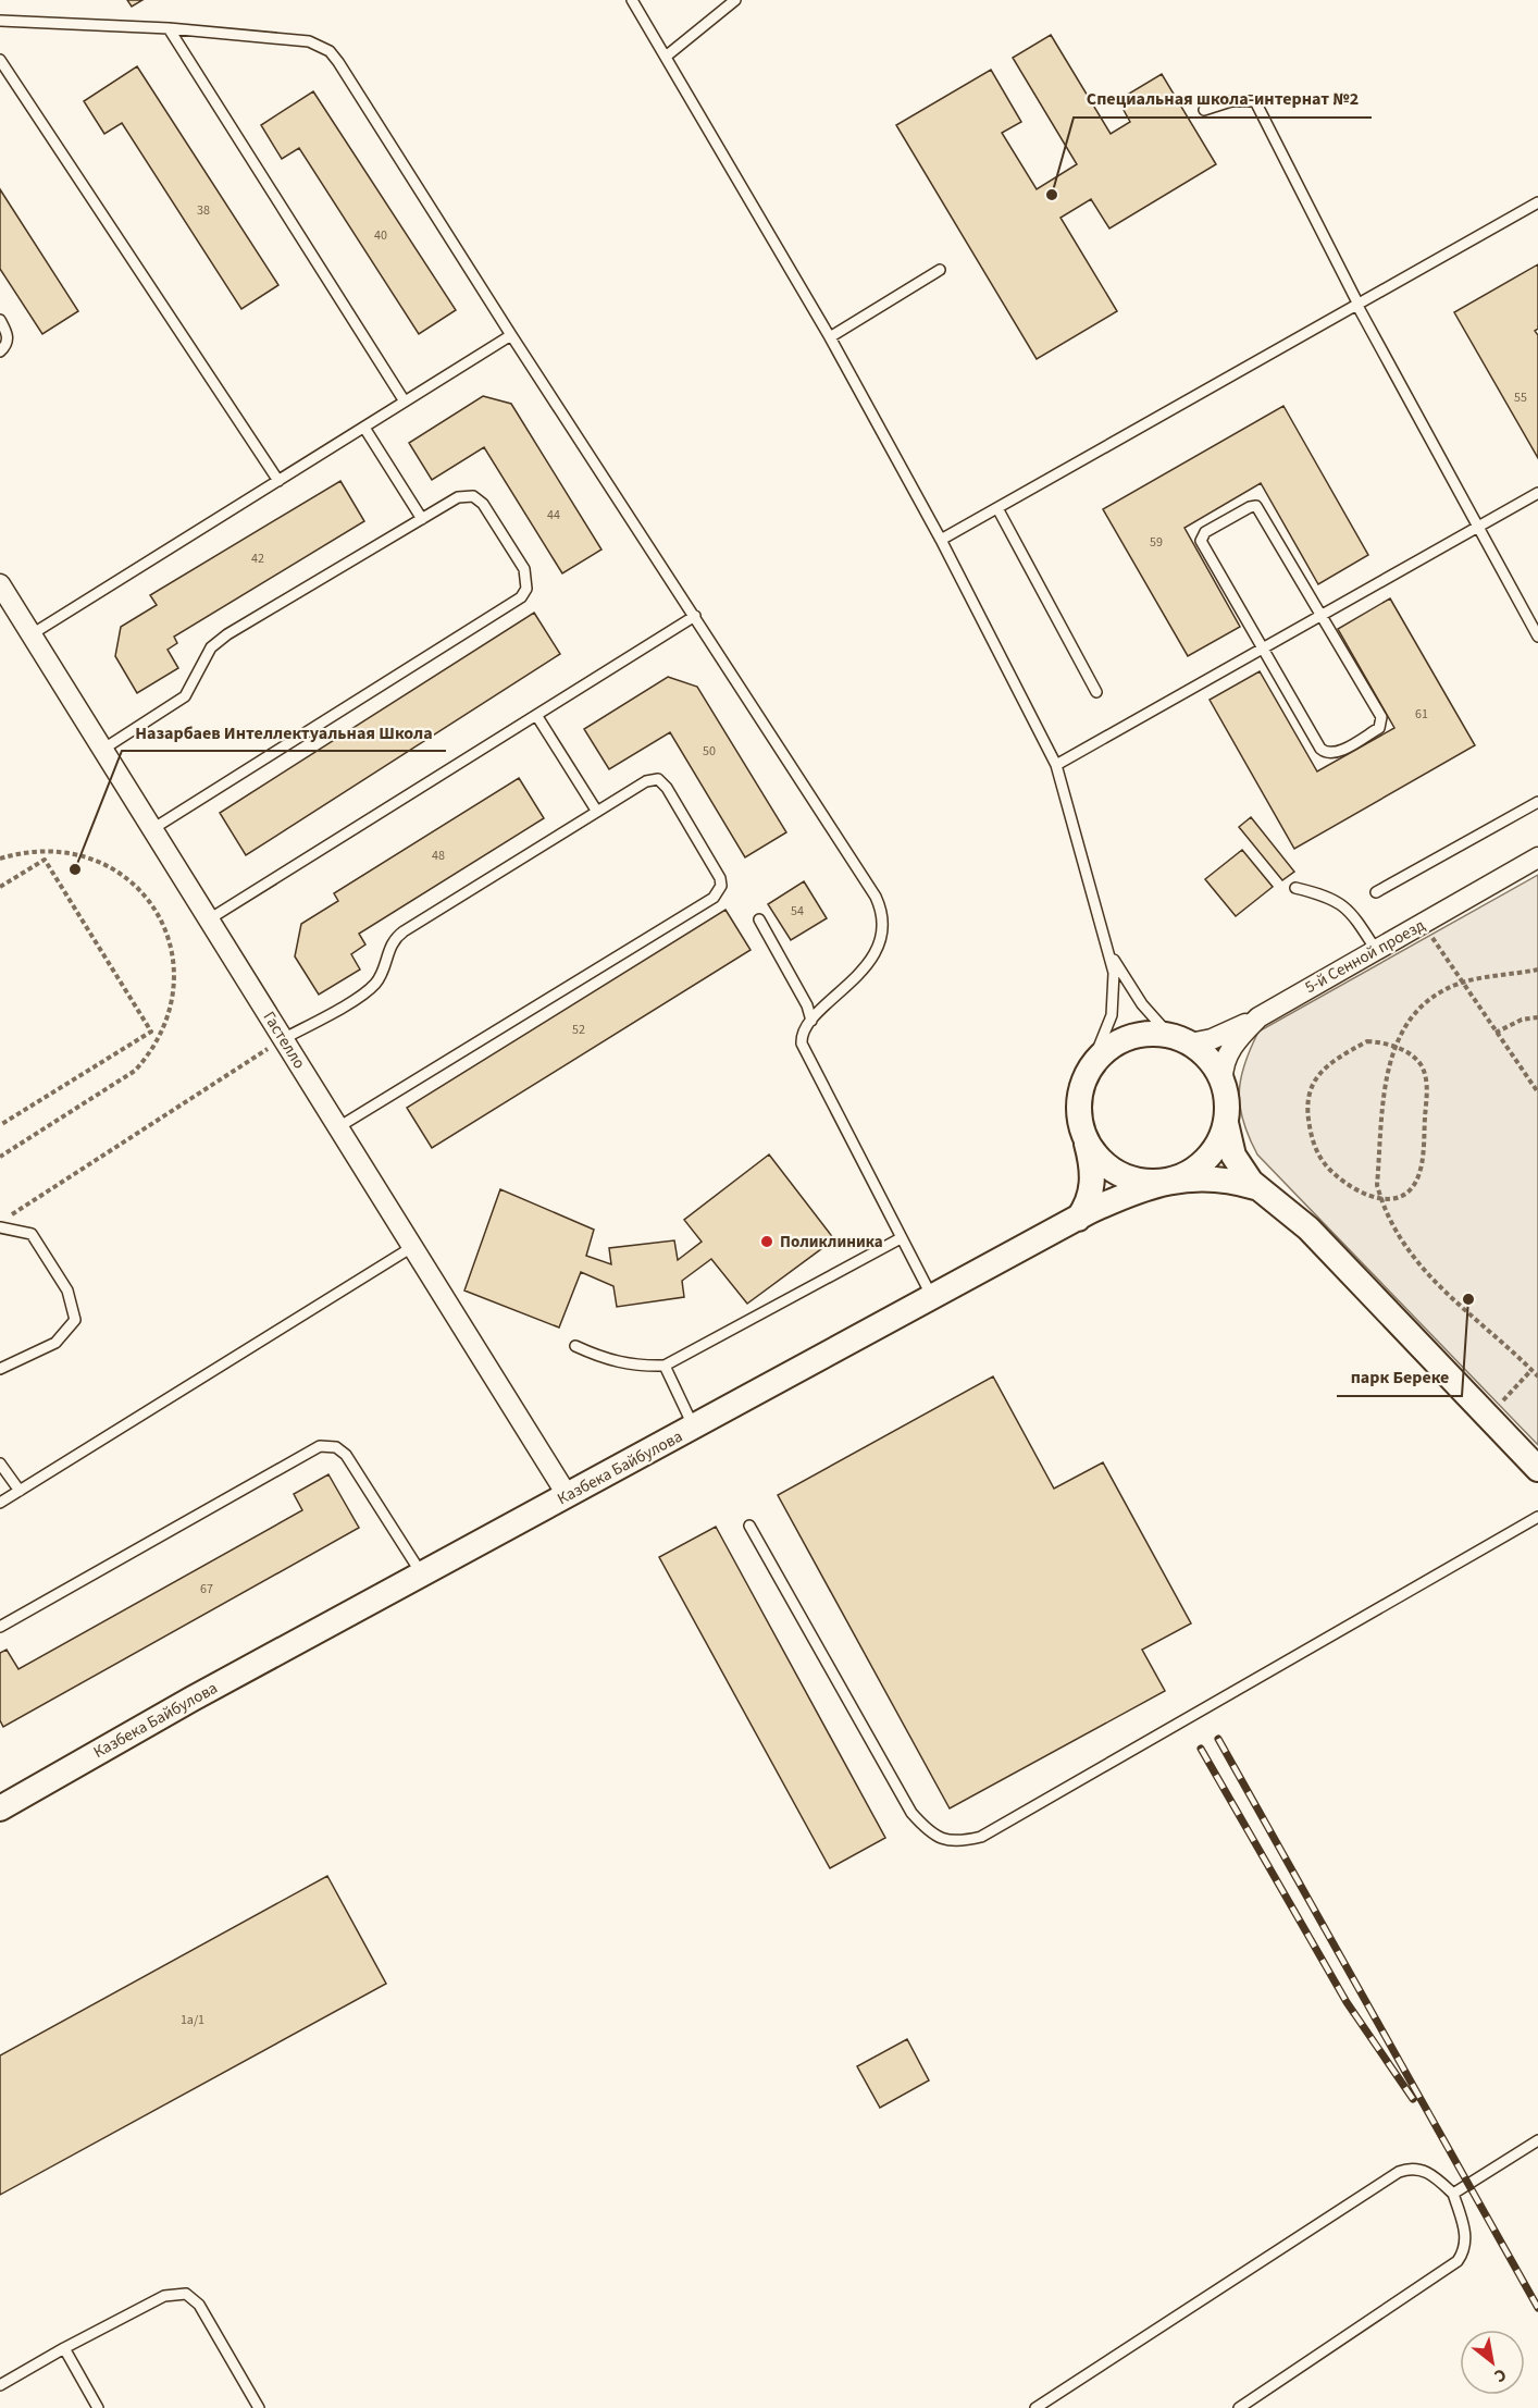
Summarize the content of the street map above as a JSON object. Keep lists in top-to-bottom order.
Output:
{
  "streets": {
    "street": ["5-й Сенной проезд", "Гастелло", "Казбека Байбулова"]
  },
  "crossings": [
    ["5-й Сенной проезд", "Казбека Байбулова"],
    ["Гастелло", "Казбека Байбулова"]
  ],
  "places": [
    "Специальная школа-интернат №2",
    "Назарбаев Интеллектуальная Школа",
    "Поликлиника",
    "парк Береке"
  ],
  "house_numbers": [
    "38",
    "40",
    "55",
    "44",
    "59",
    "42",
    "61",
    "50",
    "48",
    "54",
    "52",
    "67",
    "1а/1"
  ],
  "north": "bottom right"
}
